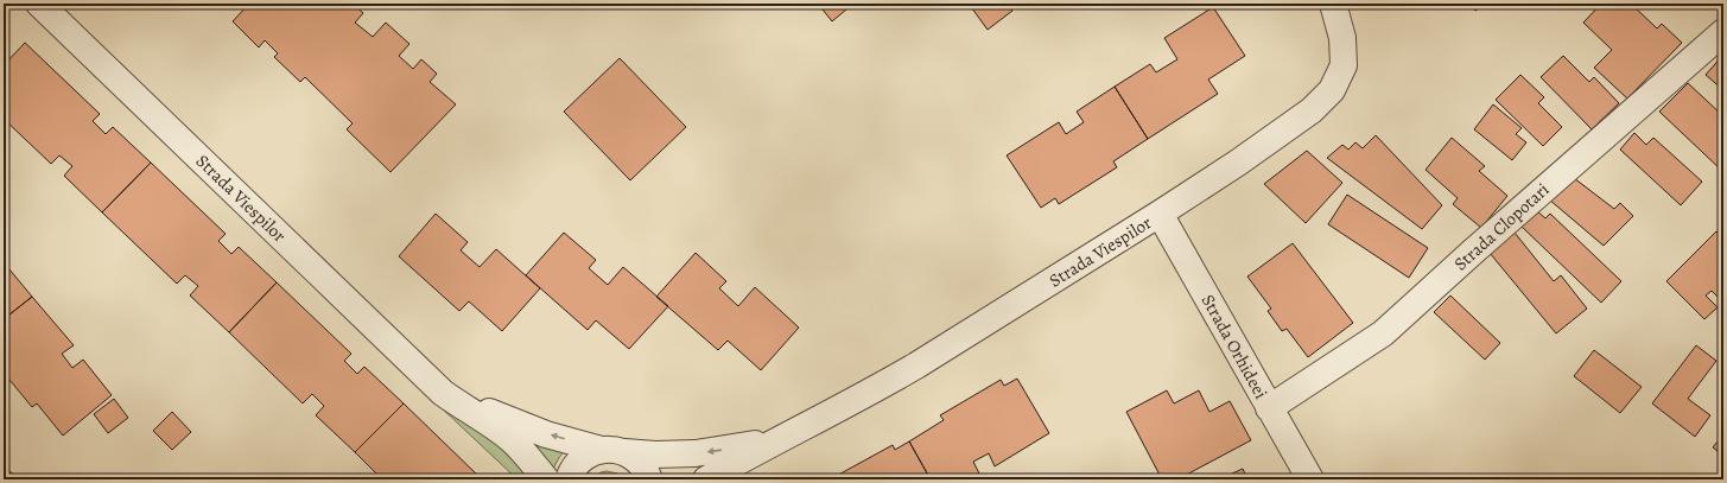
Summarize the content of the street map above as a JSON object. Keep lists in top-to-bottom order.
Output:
{
  "streets": {
    "street": ["Strada Viespilor", "Strada Clopotari", "Strada Orhideei"]
  },
  "crossings": [
    ["Strada Viespilor", "Strada Orhideei"],
    ["Strada Clopotari", "Strada Orhideei"]
  ]
}
